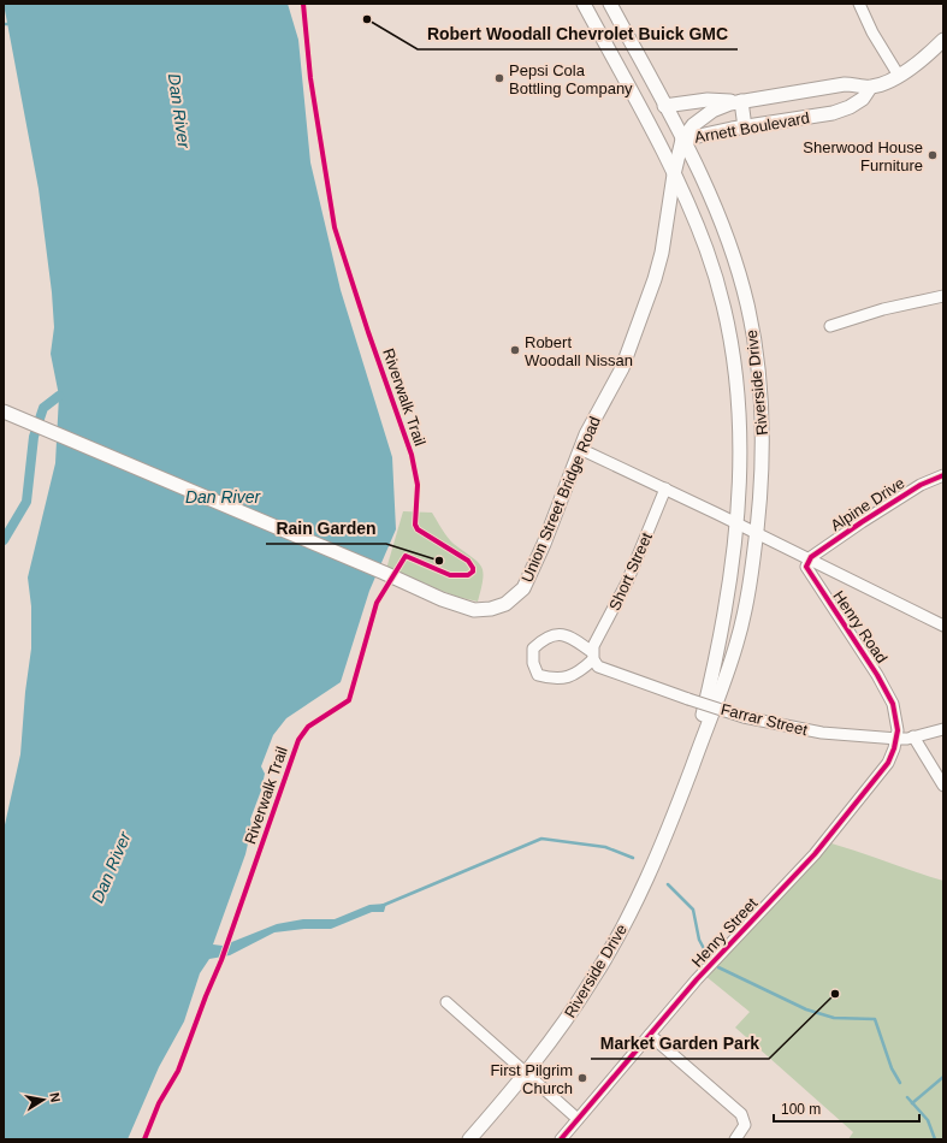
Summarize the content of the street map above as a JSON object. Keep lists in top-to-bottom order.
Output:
{
  "streets": {
    "main road": ["Arnett Boulevard", "Riverside Drive", "Union Street Bridge Road"],
    "street": [
      "Alpine Drive",
      "Short Street",
      "Henry Road",
      "Farrar Street",
      "Henry Street"
    ],
    "cycle path": ["Riverwalk Trail"]
  },
  "crossings": [
    ["Arnett Boulevard", "Riverside Drive"],
    ["Arnett Boulevard", "Union Street Bridge Road"],
    ["Riverside Drive", "Union Street Bridge Road"],
    ["Alpine Drive", "Henry Road"],
    ["Short Street", "Farrar Street"],
    ["Henry Road", "Farrar Street"],
    ["Henry Road", "Henry Street"],
    ["Farrar Street", "Henry Street"]
  ],
  "water": ["Dan River"],
  "places": [
    "Robert Woodall Chevrolet Buick GMC",
    "Pepsi Cola Bottling Company",
    "Sherwood House Furniture",
    "Robert Woodall Nissan",
    "Rain Garden",
    "Market Garden Park",
    "First Pilgrim Church"
  ],
  "scale_bar": "100 m",
  "north": "right"
}
